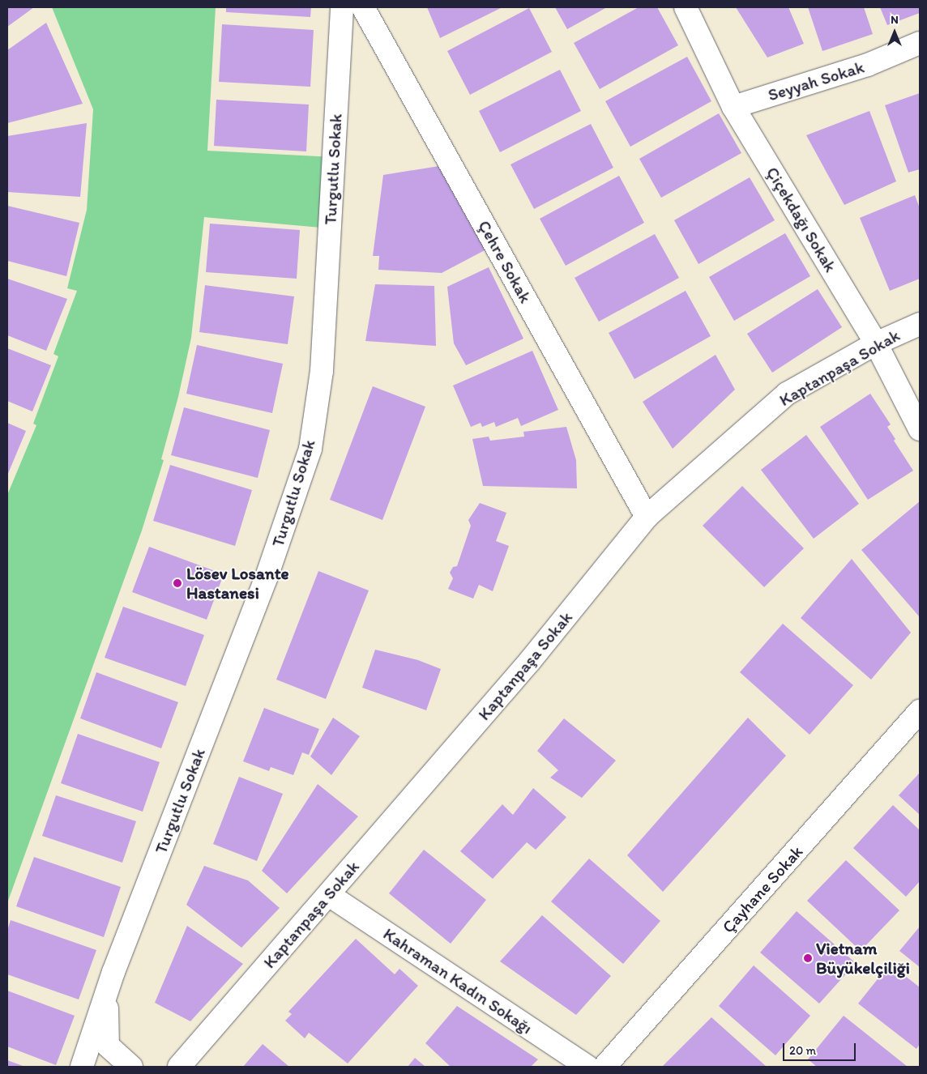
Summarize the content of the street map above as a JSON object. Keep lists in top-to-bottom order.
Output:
{
  "streets": {
    "street": [
      "Seyyah Sokak",
      "Turgutlu Sokak",
      "Çiçekdağı Sokak",
      "Çehre Sokak",
      "Kaptanpaşa Sokak",
      "Çayhane Sokak",
      "Kahraman Kadın Sokağı"
    ]
  },
  "crossings": [
    ["Seyyah Sokak", "Çiçekdağı Sokak"],
    ["Çiçekdağı Sokak", "Kaptanpaşa Sokak"],
    ["Çehre Sokak", "Kaptanpaşa Sokak"],
    ["Kaptanpaşa Sokak", "Kahraman Kadın Sokağı"]
  ],
  "places": ["Lösev Losante Hastanesi", "Vietnam Büyükelçiliği"],
  "scale_bar": "20 m",
  "north": "top"
}
